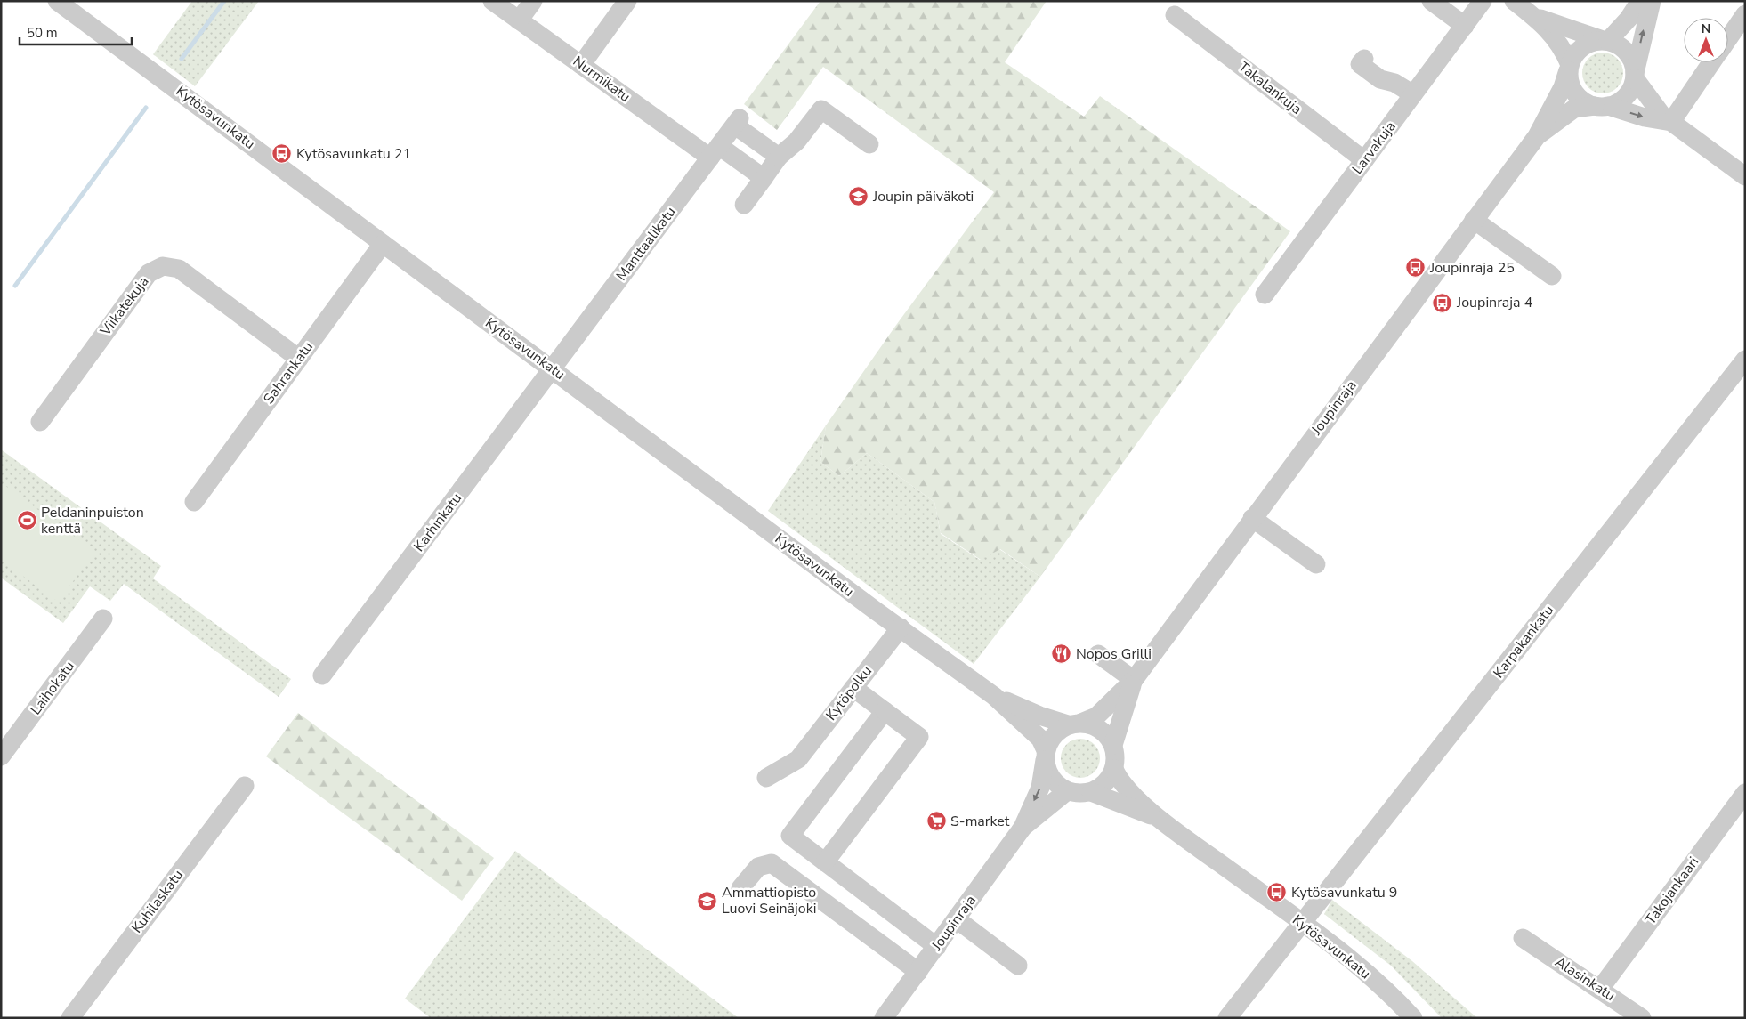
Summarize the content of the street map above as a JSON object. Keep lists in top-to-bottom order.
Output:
{
  "streets": {
    "street": [
      "Nurmikatu",
      "Takalankuja",
      "Kytösavunkatu",
      "Larvakuja",
      "Manttaalikatu",
      "Viikatekuja",
      "Sahrankatu",
      "Joupinraja",
      "Karhinkatu",
      "Karpakankatu",
      "Laihokatu",
      "Kytöpolku",
      "Takojankaari",
      "Kuhilaskatu",
      "Alasinkatu"
    ]
  },
  "crossings": [
    ["Nurmikatu", "Manttaalikatu"],
    ["Takalankuja", "Larvakuja"],
    ["Kytösavunkatu", "Manttaalikatu"],
    ["Kytösavunkatu", "Sahrankatu"],
    ["Kytösavunkatu", "Joupinraja"],
    ["Kytösavunkatu", "Karhinkatu"],
    ["Kytösavunkatu", "Karpakankatu"],
    ["Kytösavunkatu", "Kytöpolku"],
    ["Manttaalikatu", "Karhinkatu"],
    ["Viikatekuja", "Sahrankatu"],
    ["Takojankaari", "Alasinkatu"]
  ],
  "places": {
    "bus stop": [
      "Kytösavunkatu 21",
      "Joupinraja 25",
      "Joupinraja 4",
      "Kytösavunkatu 9"
    ],
    "school or university": ["Joupin päiväkoti", "Ammattiopisto Luovi Seinäjoki"],
    "sports": ["Peldaninpuiston kenttä"],
    "restaurant": ["Nopos Grilli"],
    "supermarket": ["S-market"]
  },
  "scale_bar": "50 m",
  "north": "top"
}
